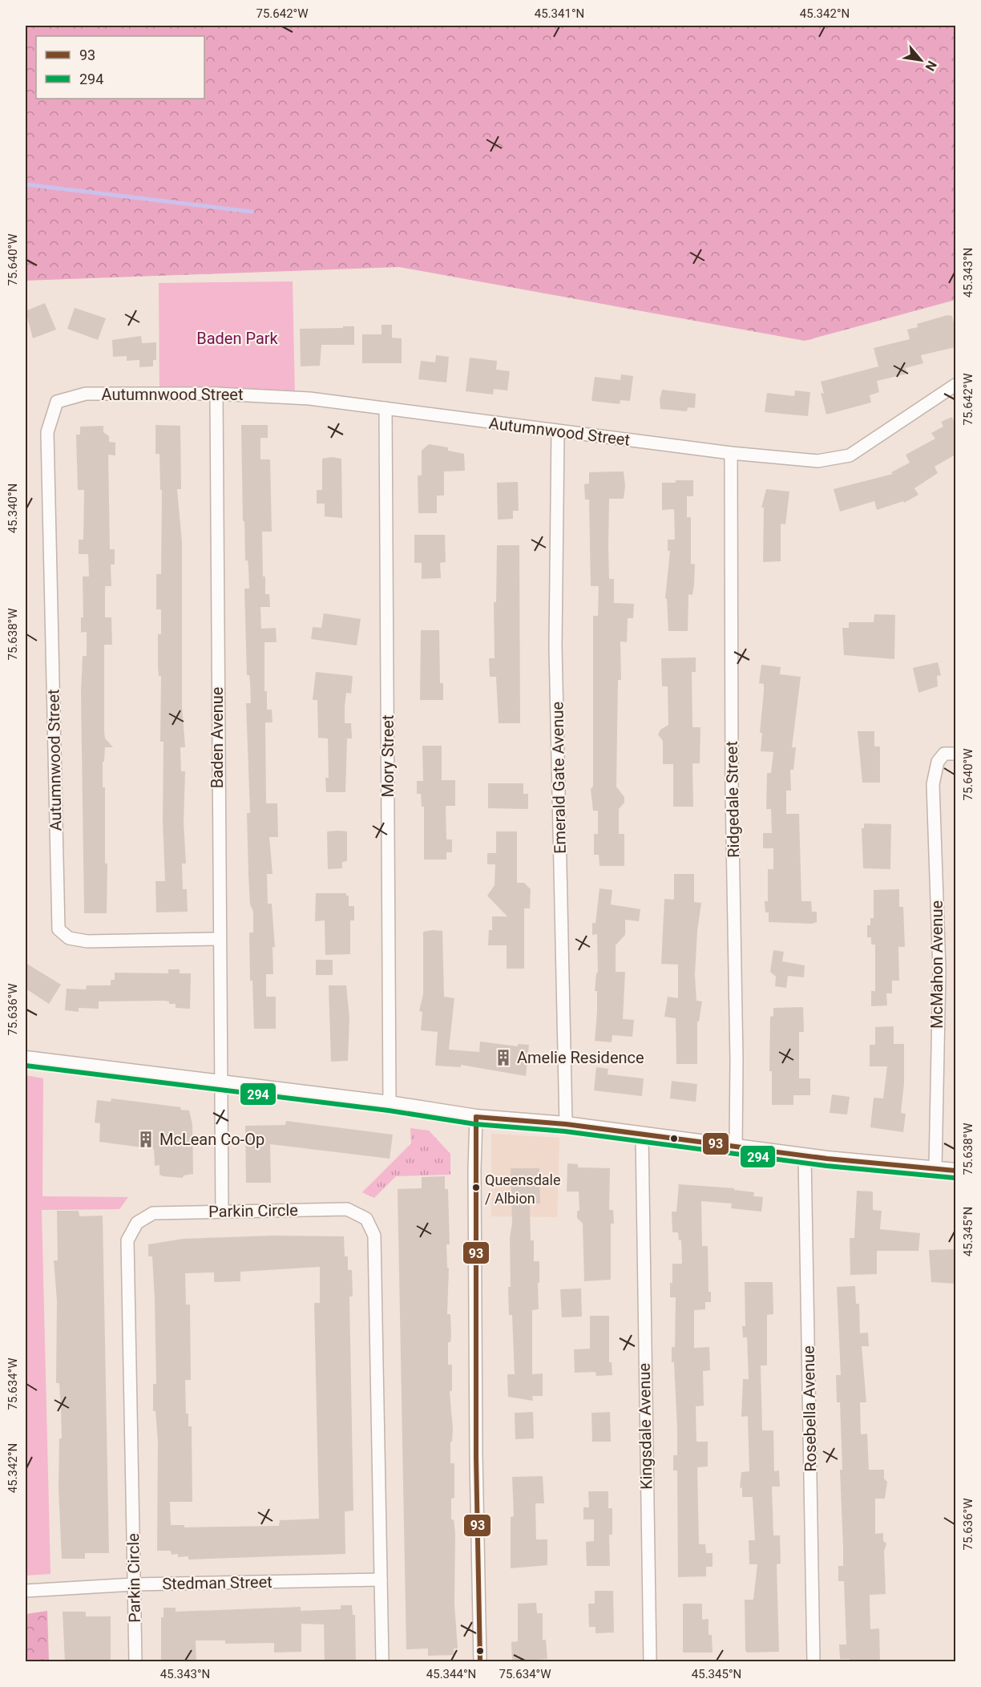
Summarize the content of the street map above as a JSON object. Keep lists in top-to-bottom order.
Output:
{
  "streets": {
    "street": [
      "Autumnwood Street",
      "Baden Avenue",
      "Mory Street",
      "Emerald Gate Avenue",
      "Ridgedale Street",
      "McMahon Avenue",
      "Parkin Circle",
      "Rosebella Avenue",
      "Kingsdale Avenue",
      "Stedman Street"
    ]
  },
  "crossings": [
    ["Autumnwood Street", "Baden Avenue"],
    ["Autumnwood Street", "Mory Street"],
    ["Autumnwood Street", "Emerald Gate Avenue"],
    ["Autumnwood Street", "Ridgedale Street"],
    ["Baden Avenue", "Parkin Circle"],
    ["Parkin Circle", "Stedman Street"]
  ],
  "parks": ["Baden Park"],
  "places": {
    "building": ["Amelie Residence", "McLean Co-Op"],
    "other": ["Queensdale / Albion"]
  },
  "lines": ["transit line 294", "transit line 93"],
  "legend": ["93", "294"],
  "north": "bottom right",
  "coordinates": [
    "75.642°W",
    "45.341°N",
    "45.342°N",
    "75.640°W",
    "45.343°N",
    "45.340°N",
    "75.638°W",
    "75.636°W",
    "45.345°N",
    "75.634°W",
    "45.344°N"
  ]
}
